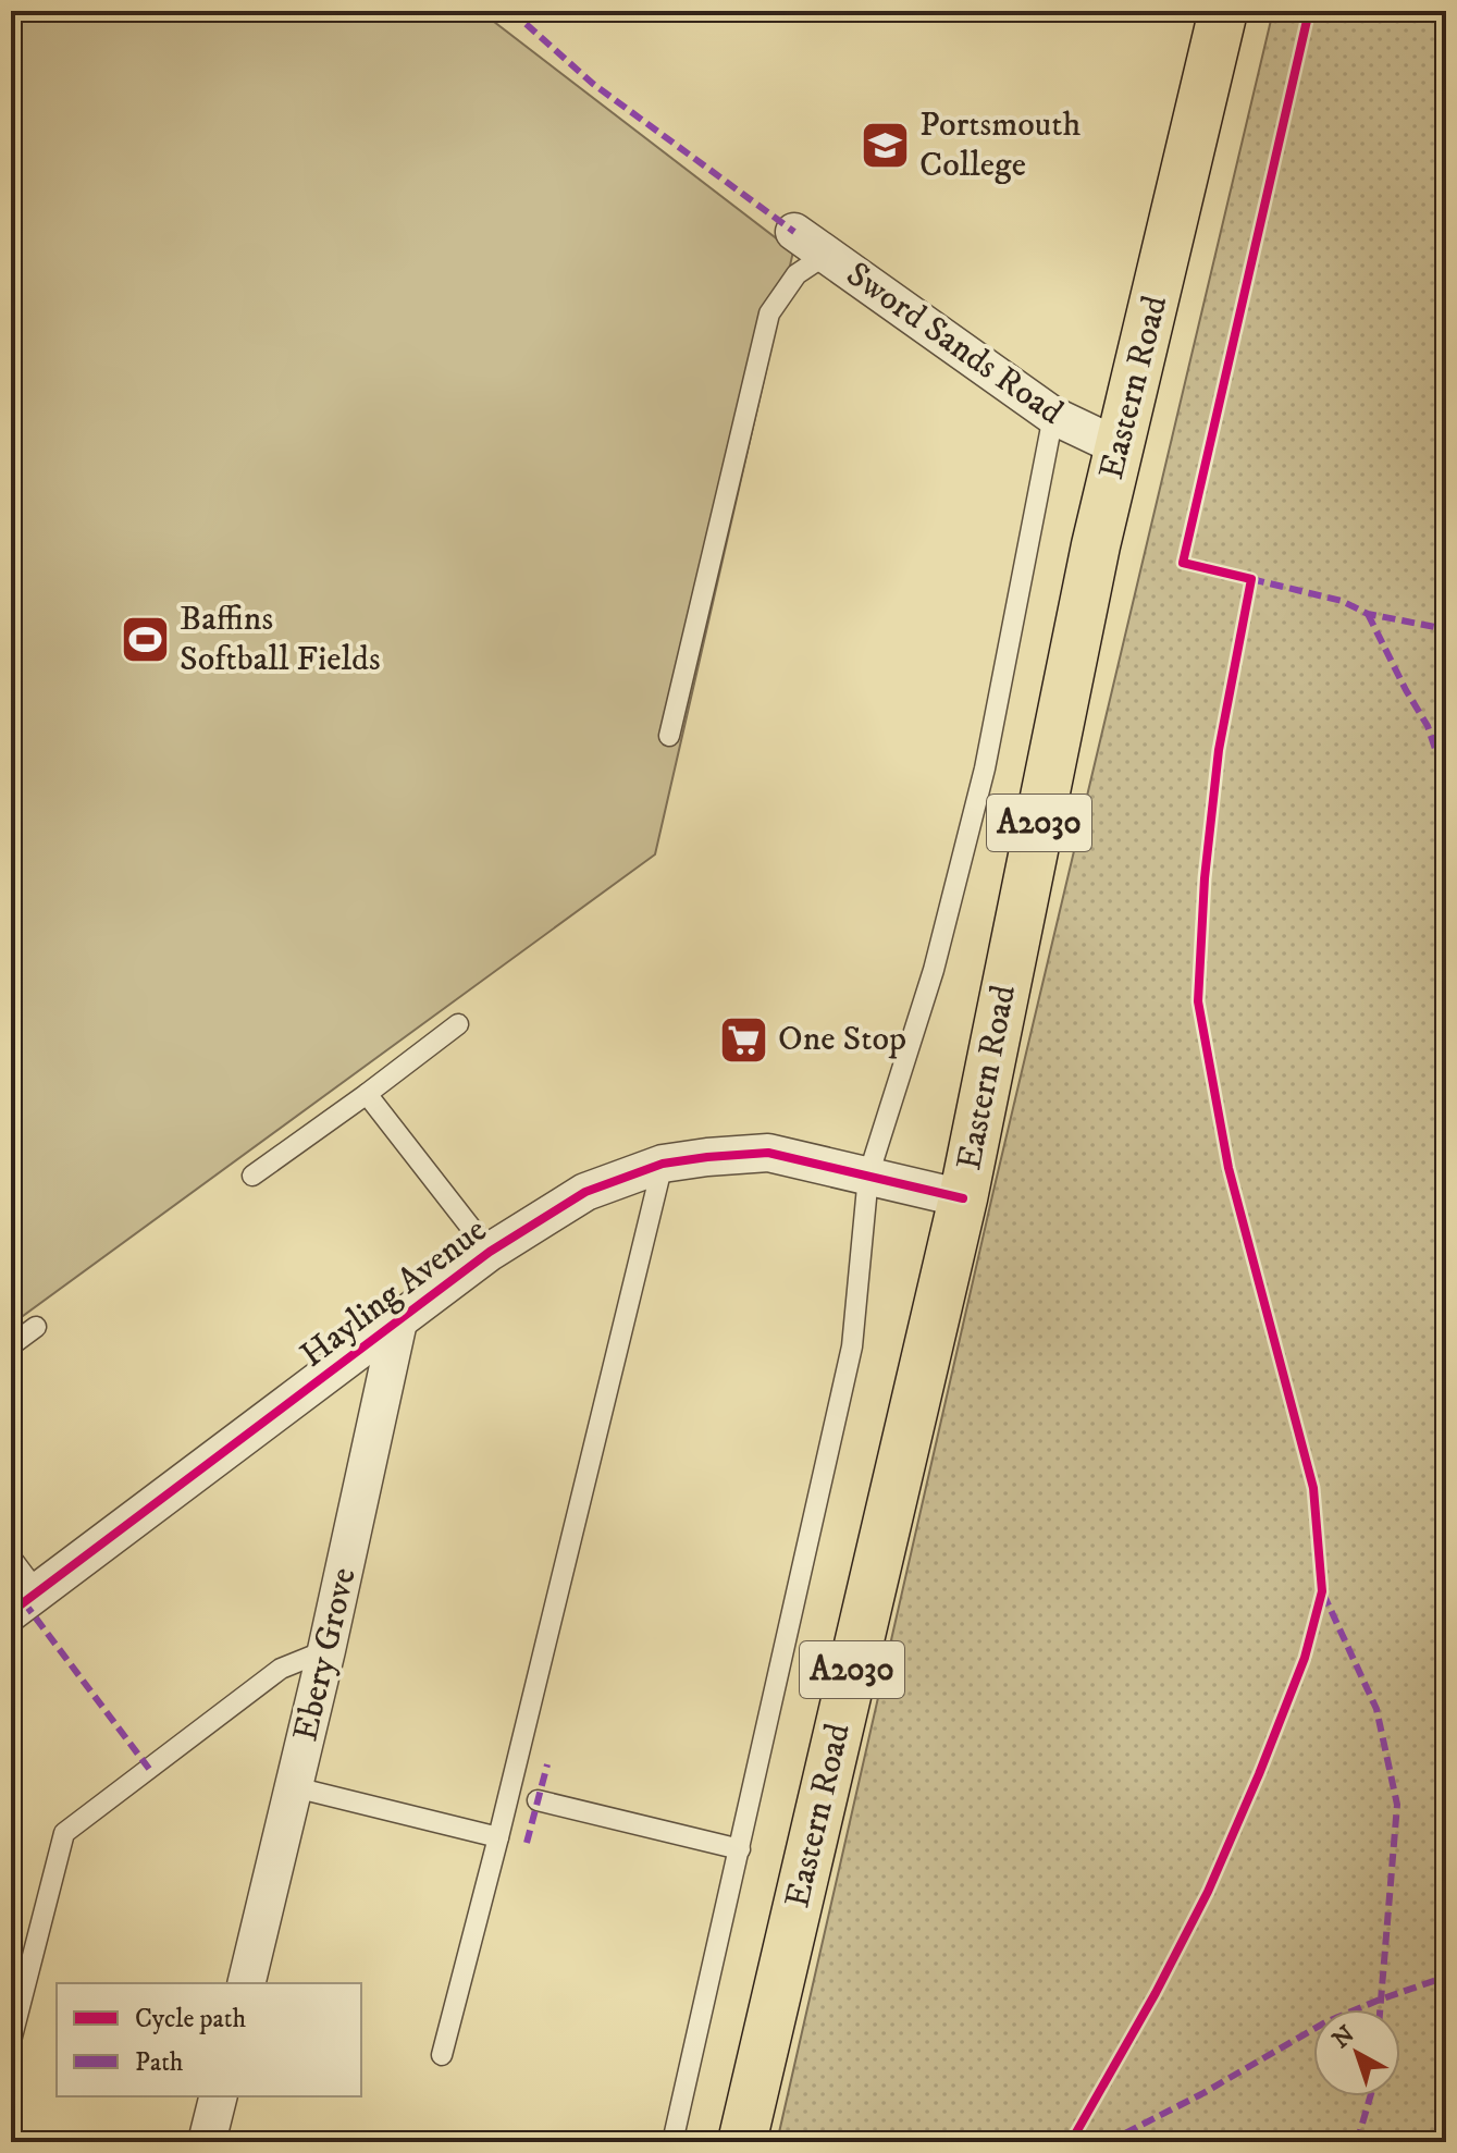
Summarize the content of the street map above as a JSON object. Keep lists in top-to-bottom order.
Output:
{
  "streets": {
    "main road": ["Eastern Road", "A2030"],
    "street": ["Sword Sands Road", "Hayling Avenue", "Ebery Grove"]
  },
  "crossings": [
    ["Sword Sands Road", "Eastern Road"],
    ["Eastern Road", "Hayling Avenue"],
    ["Hayling Avenue", "Ebery Grove"]
  ],
  "places": {
    "school or university": ["Portsmouth College"],
    "sports": ["Baffins Softball Fields"],
    "supermarket": ["One Stop"]
  },
  "legend": ["Cycle path", "Path"],
  "north": "top left"
}
